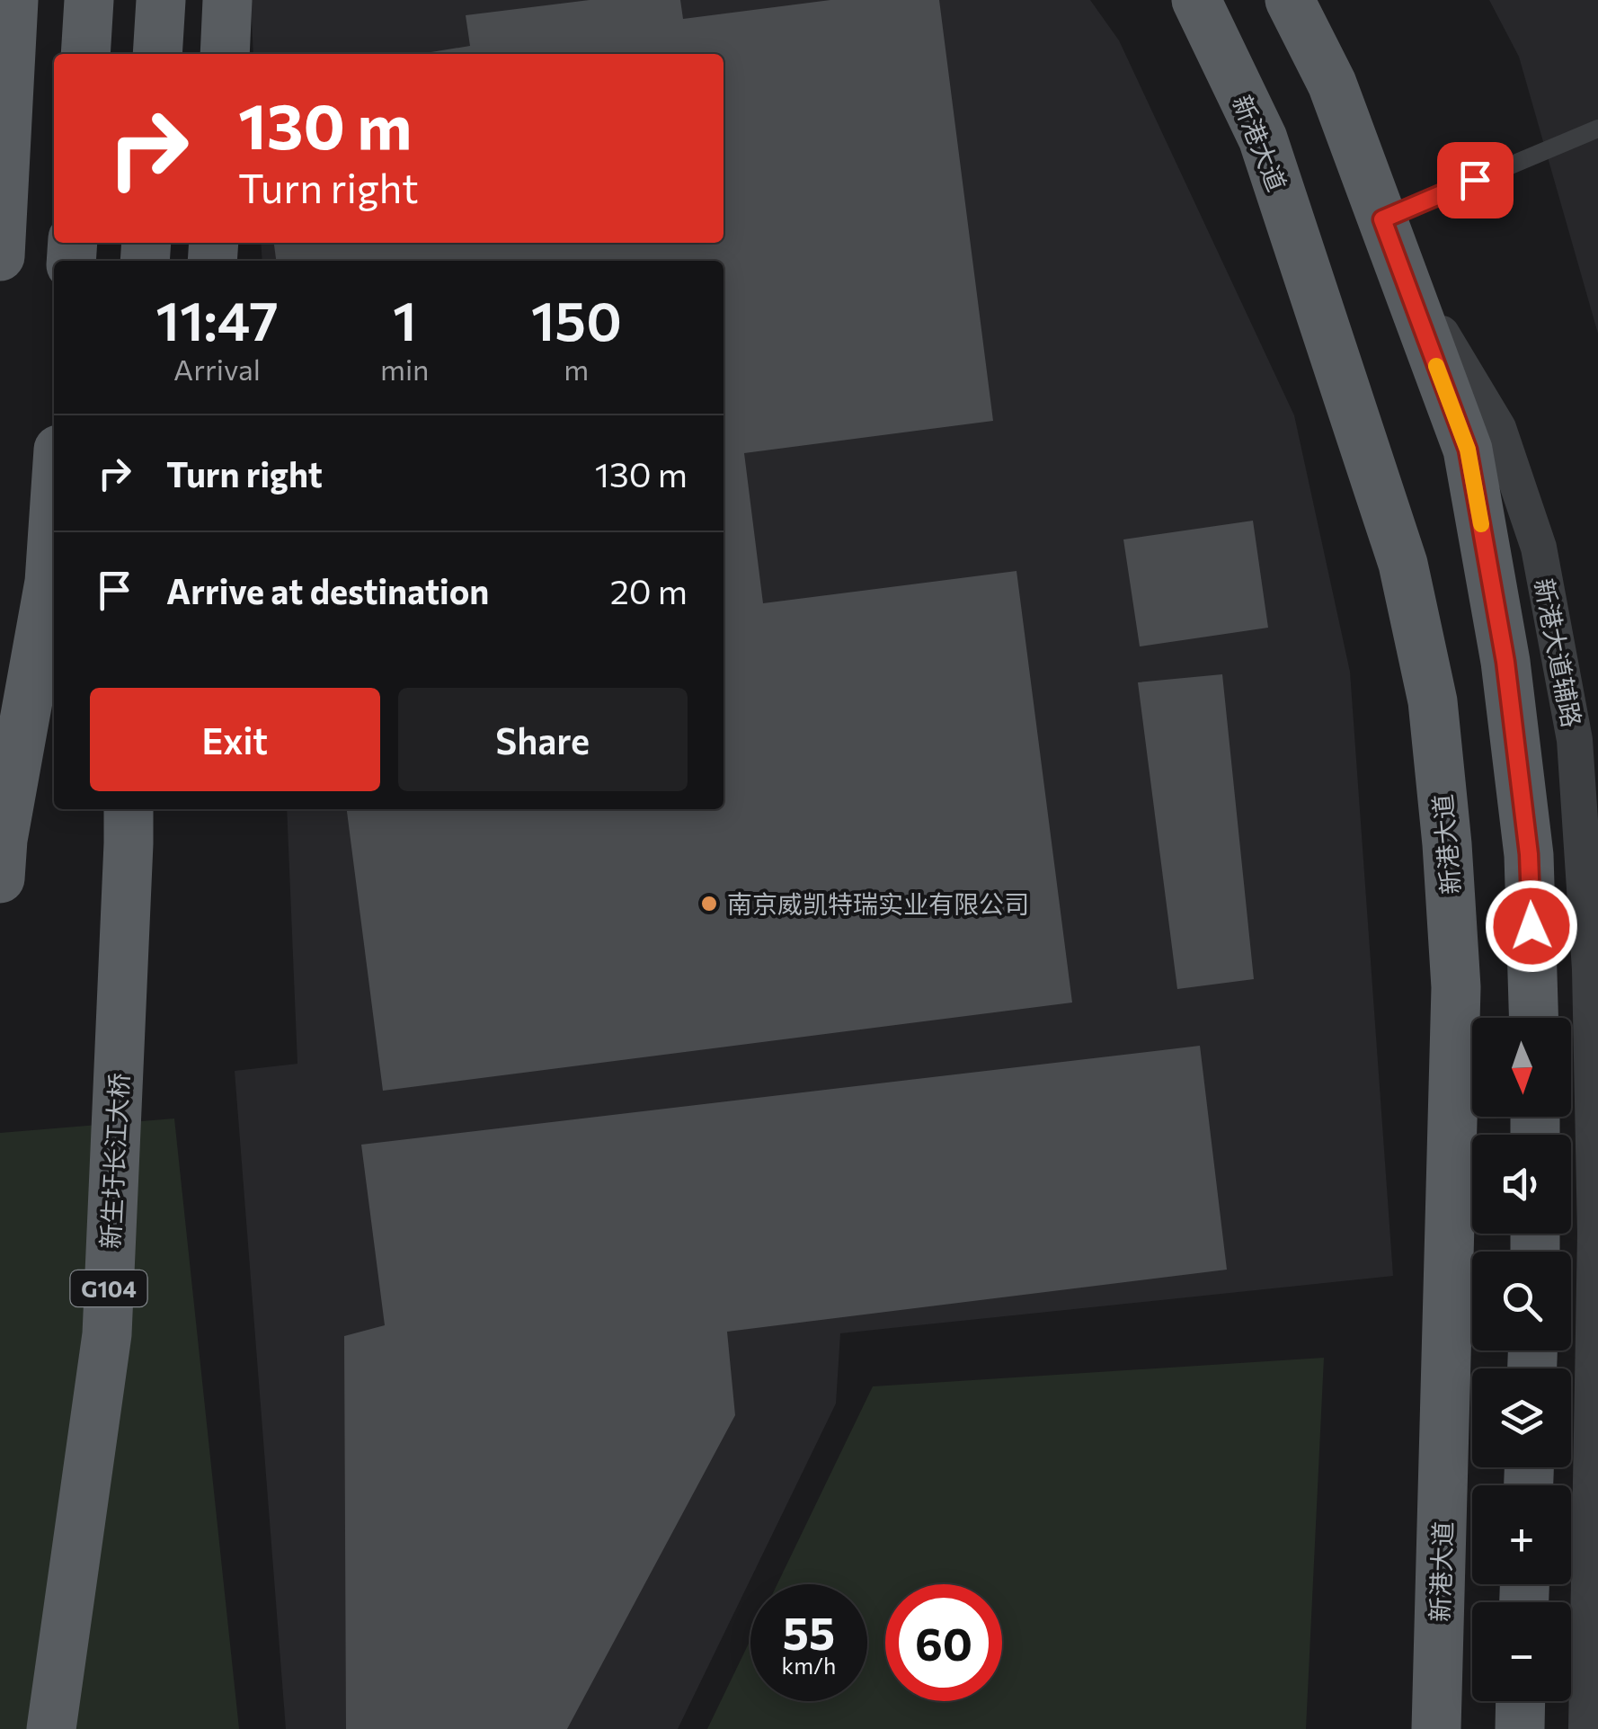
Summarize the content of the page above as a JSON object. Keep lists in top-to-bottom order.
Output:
{
  "streets": {
    "main road": ["新港大道", "新生圩长江大桥", "G104"],
    "street": ["新港大道辅路"]
  },
  "places": ["南京威凯特瑞实业有限公司"],
  "north": "bottom",
  "page": {
    "turn": ["130 m", "Turn right"],
    "eta": [
      "11:47",
      "Arrival",
      "1",
      "min",
      "150",
      "m"
    ],
    "list": [
      {
        "name": "Turn right",
        "value": "130 m"
      },
      {
        "name": "Arrive at destination",
        "value": "20 m"
      }
    ],
    "buttons": ["Exit", "Share"],
    "map_buttons": ["+", "−"],
    "speed": "55 km/h",
    "limit": "60"
  }
}
